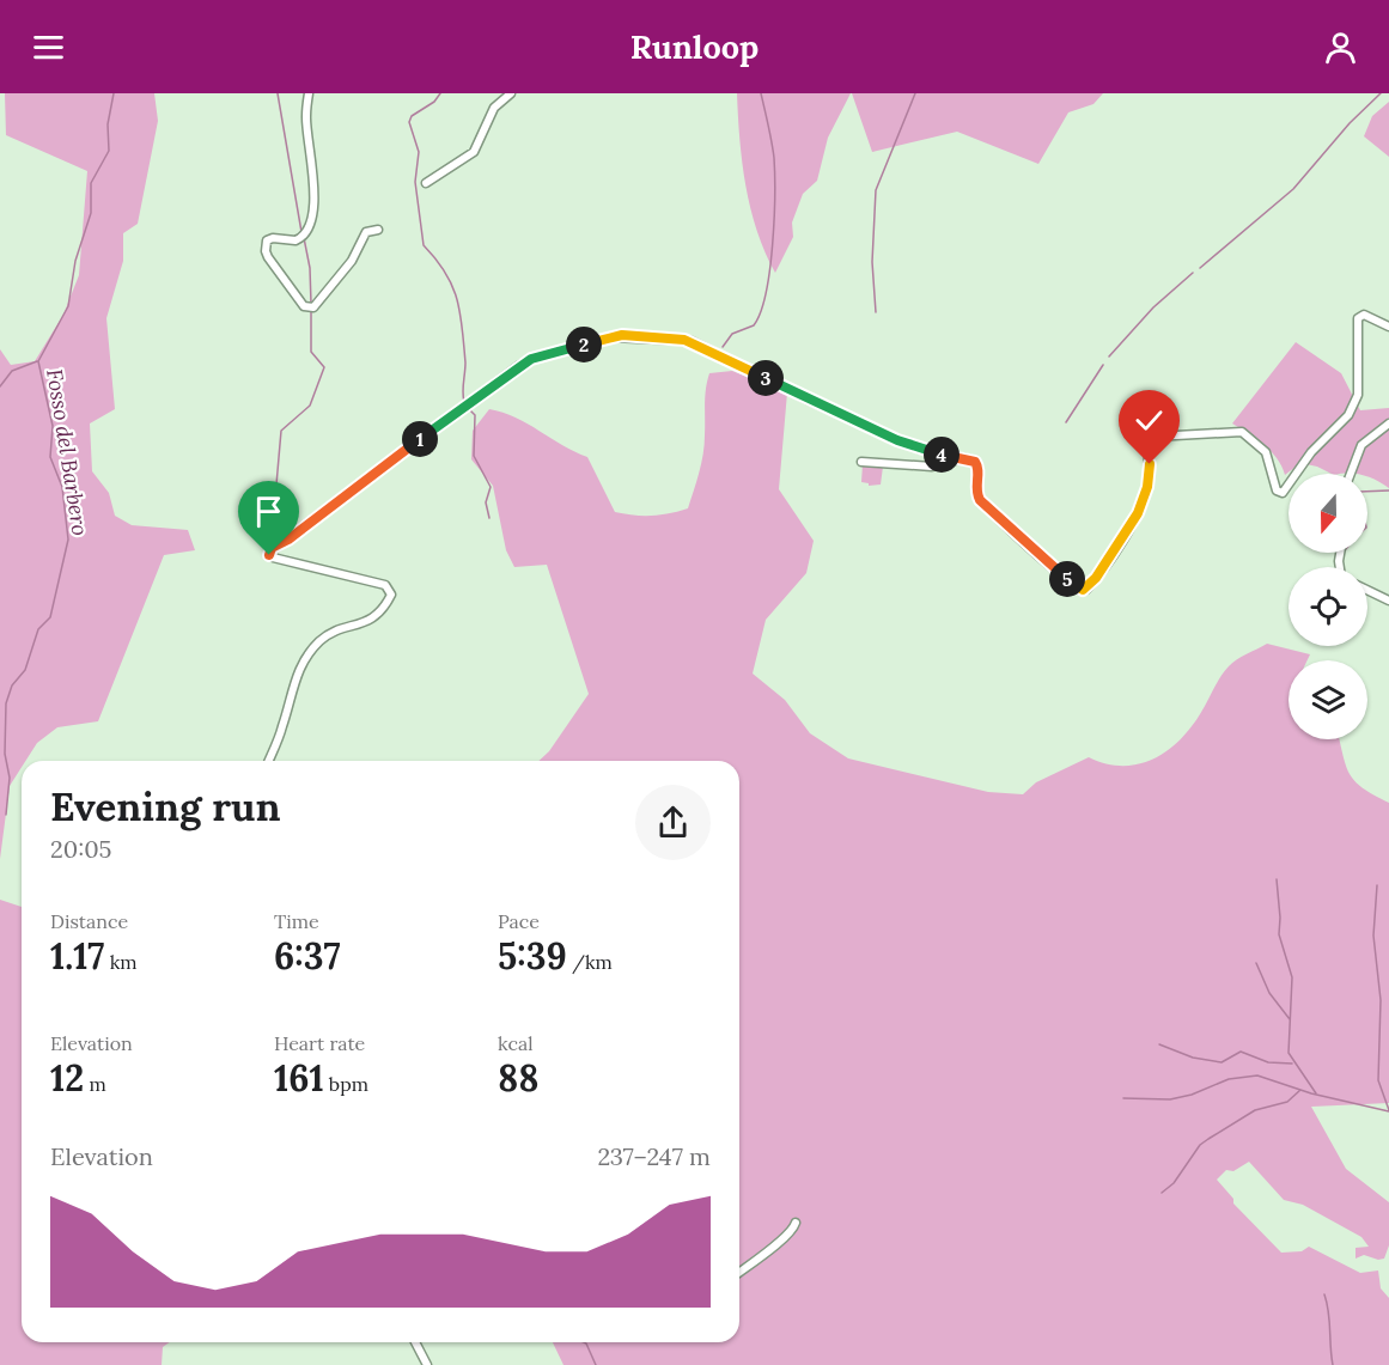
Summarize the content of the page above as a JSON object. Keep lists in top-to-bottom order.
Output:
{
  "water": ["Fosso del Barbero"],
  "north": "bottom",
  "page": {
    "header": "Runloop",
    "pins": [
      "2",
      "3",
      "1",
      "4",
      "5"
    ],
    "heading": ["Evening run", "20:05"],
    "stats": [
      ["Distance", "1.17 km"],
      ["Time", "6:37"],
      ["Pace", "5:39 /km"],
      ["Elevation", "12 m"],
      ["Heart rate", "161 bpm"],
      ["kcal", "88"]
    ],
    "chart": ["Elevation", "237–247 m"]
  }
}
